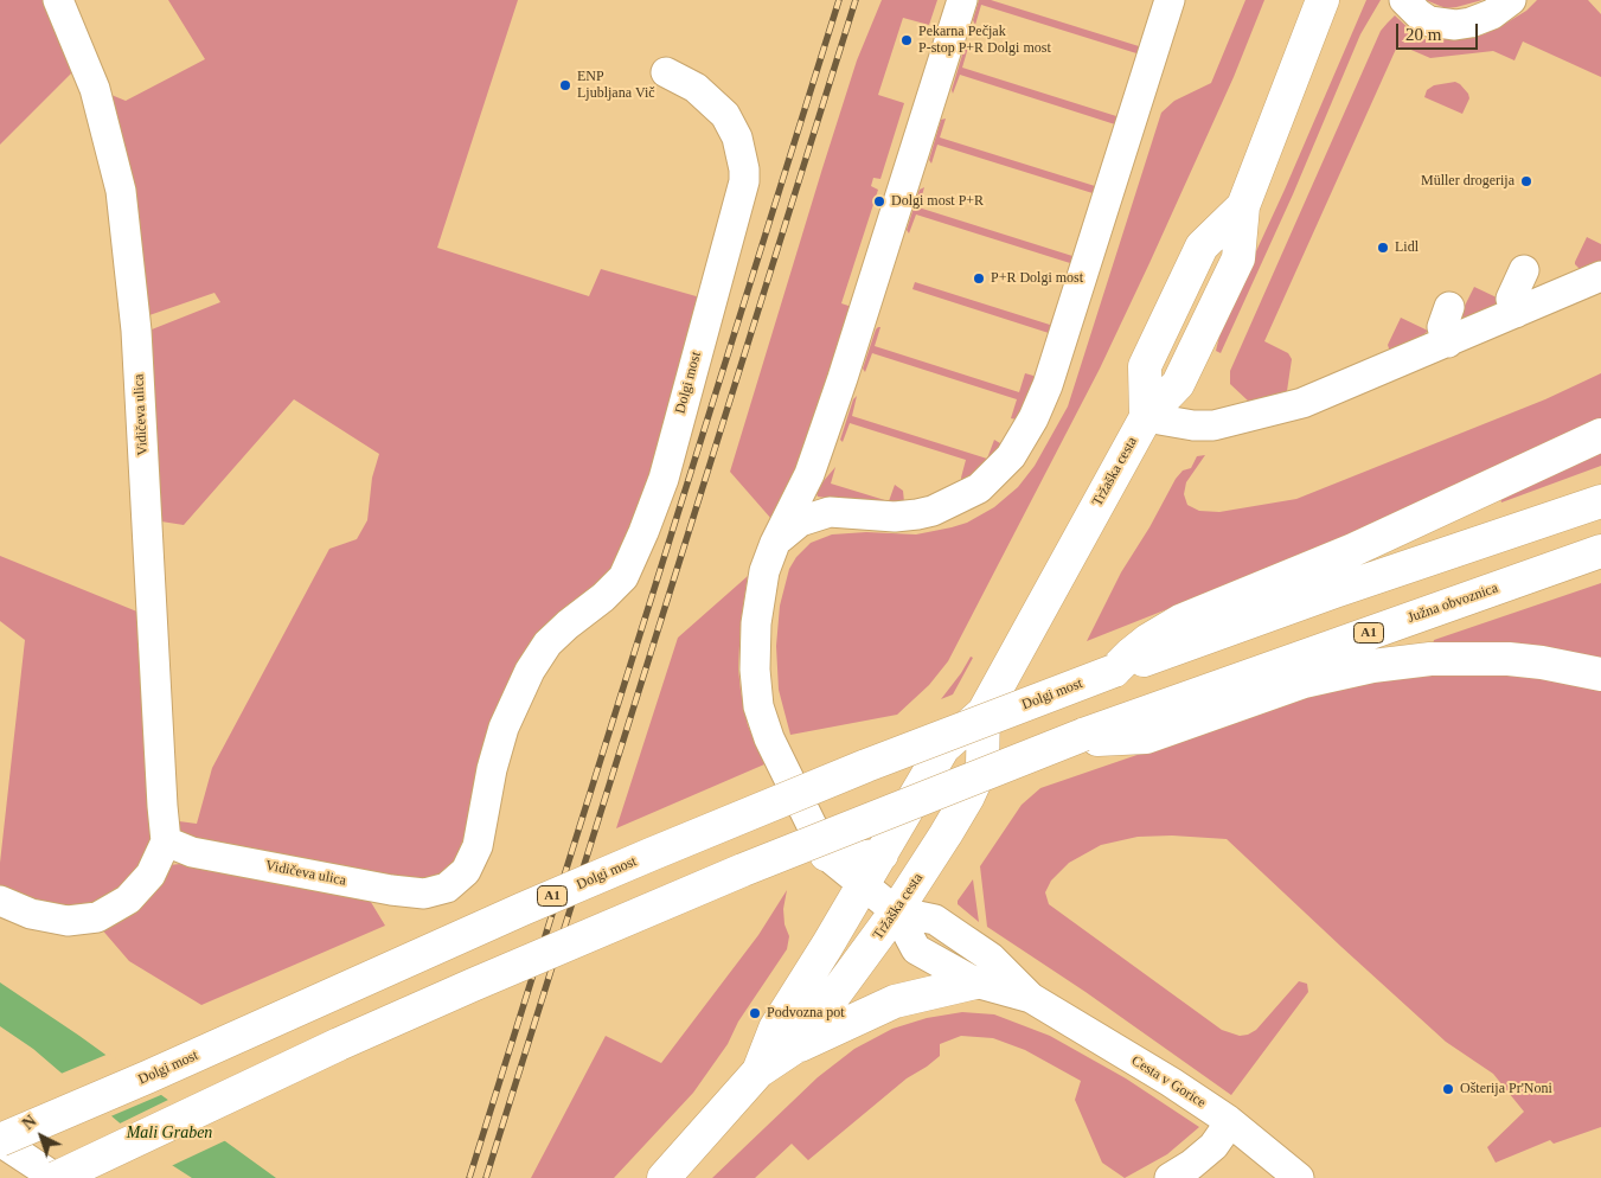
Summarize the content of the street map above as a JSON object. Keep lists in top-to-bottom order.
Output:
{
  "streets": {
    "main road": [
      "Dolgi most",
      "Tržaška cesta",
      "Južna obvoznica",
      "A1"
    ],
    "street": ["Vidičeva ulica", "Cesta v Gorice"]
  },
  "crossings": [
    ["Dolgi most", "Vidičeva ulica"],
    ["Dolgi most", "Južna obvoznica"],
    ["Dolgi most", "A1"],
    ["Tržaška cesta", "Cesta v Gorice"]
  ],
  "water": ["Mali Graben"],
  "places": [
    "Pekarna Pečjak P-stop P+R Dolgi most",
    "ENP Ljubljana Vič",
    "Müller drogerija",
    "Dolgi most P+R",
    "Lidl",
    "P+R Dolgi most",
    "Podvozna pot",
    "Ošterija Pr'Noni"
  ],
  "scale_bar": "20 m",
  "north": "top left"
}
